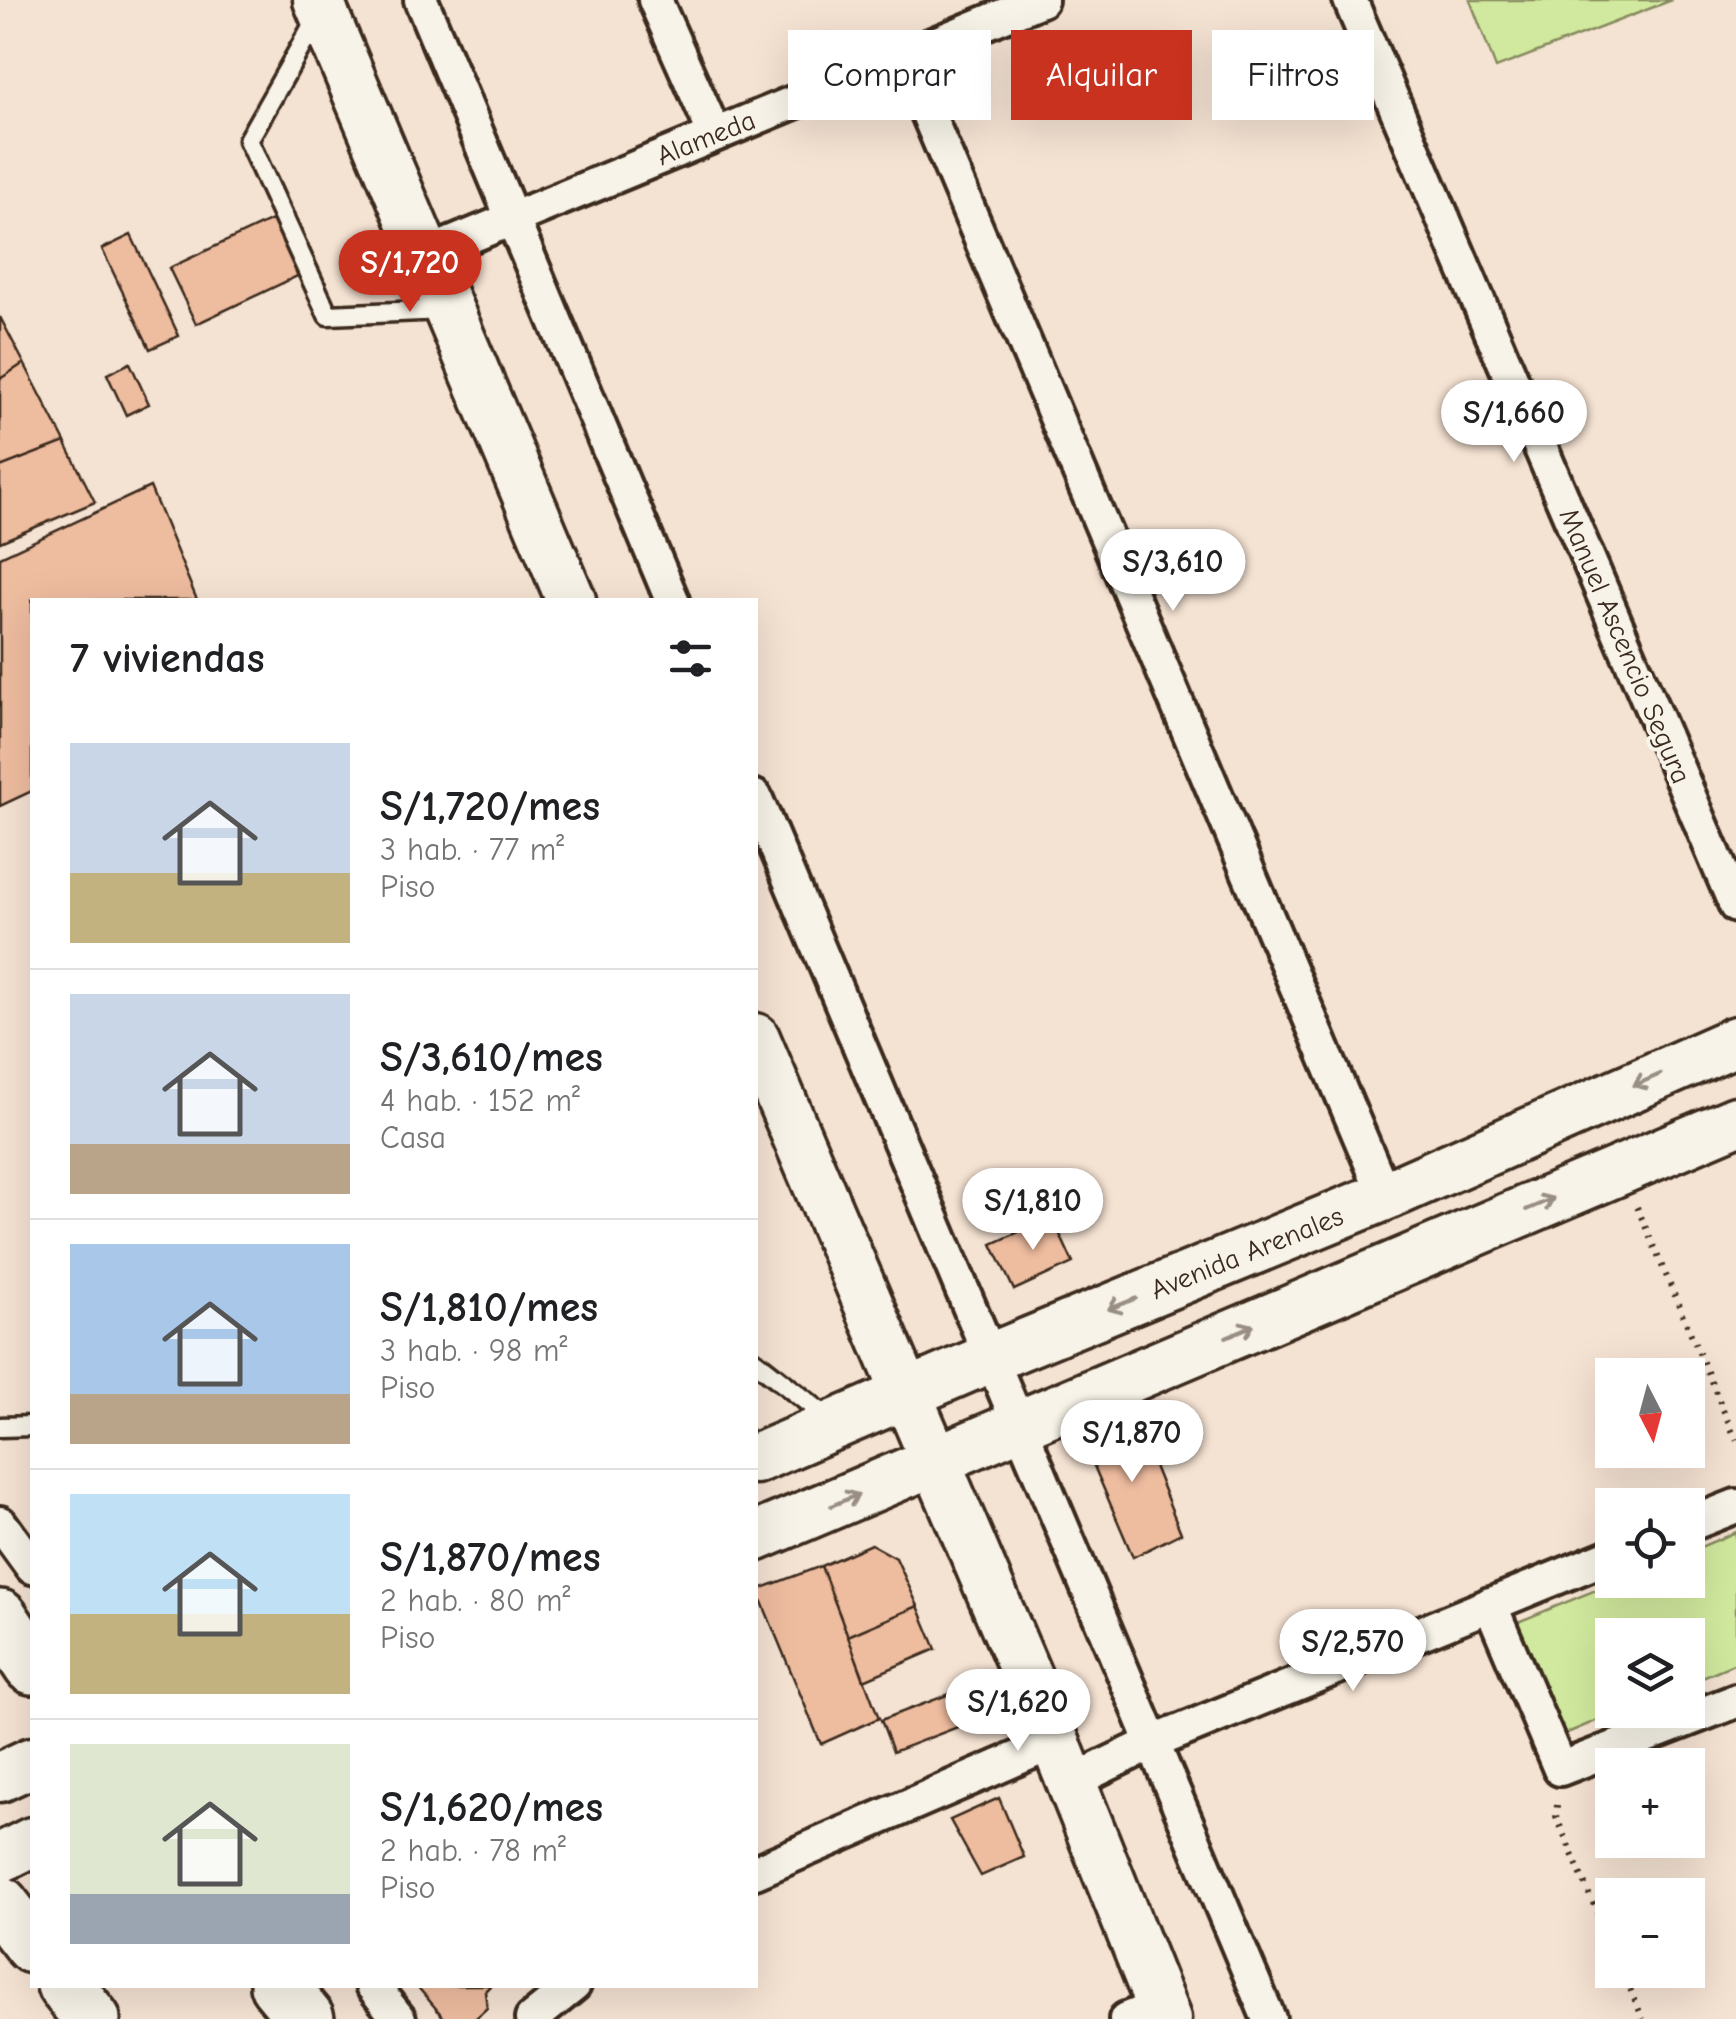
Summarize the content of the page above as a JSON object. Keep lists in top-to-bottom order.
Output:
{
  "streets": {
    "street": ["Alameda", "Manuel Ascencio Segura", "Avenida Arenales"]
  },
  "north": "bottom",
  "page": {
    "chip": ["Comprar", "Alquilar", "Filtros"],
    "price": [
      "S/1,720",
      "S/1,660",
      "S/3,610",
      "S/1,810",
      "S/1,870",
      "S/2,570",
      "S/1,620"
    ],
    "heading": "7 viviendas",
    "list": [
      {
        "name": "S/1,720/mes",
        "note": "3 hab. · 77 m² · Piso"
      },
      {
        "name": "S/3,610/mes",
        "note": "4 hab. · 152 m² · Casa"
      },
      {
        "name": "S/1,810/mes",
        "note": "3 hab. · 98 m² · Piso"
      },
      {
        "name": "S/1,870/mes",
        "note": "2 hab. · 80 m² · Piso"
      },
      {
        "name": "S/1,620/mes",
        "note": "2 hab. · 78 m² · Piso"
      }
    ],
    "map_buttons": ["+", "−"]
  }
}
